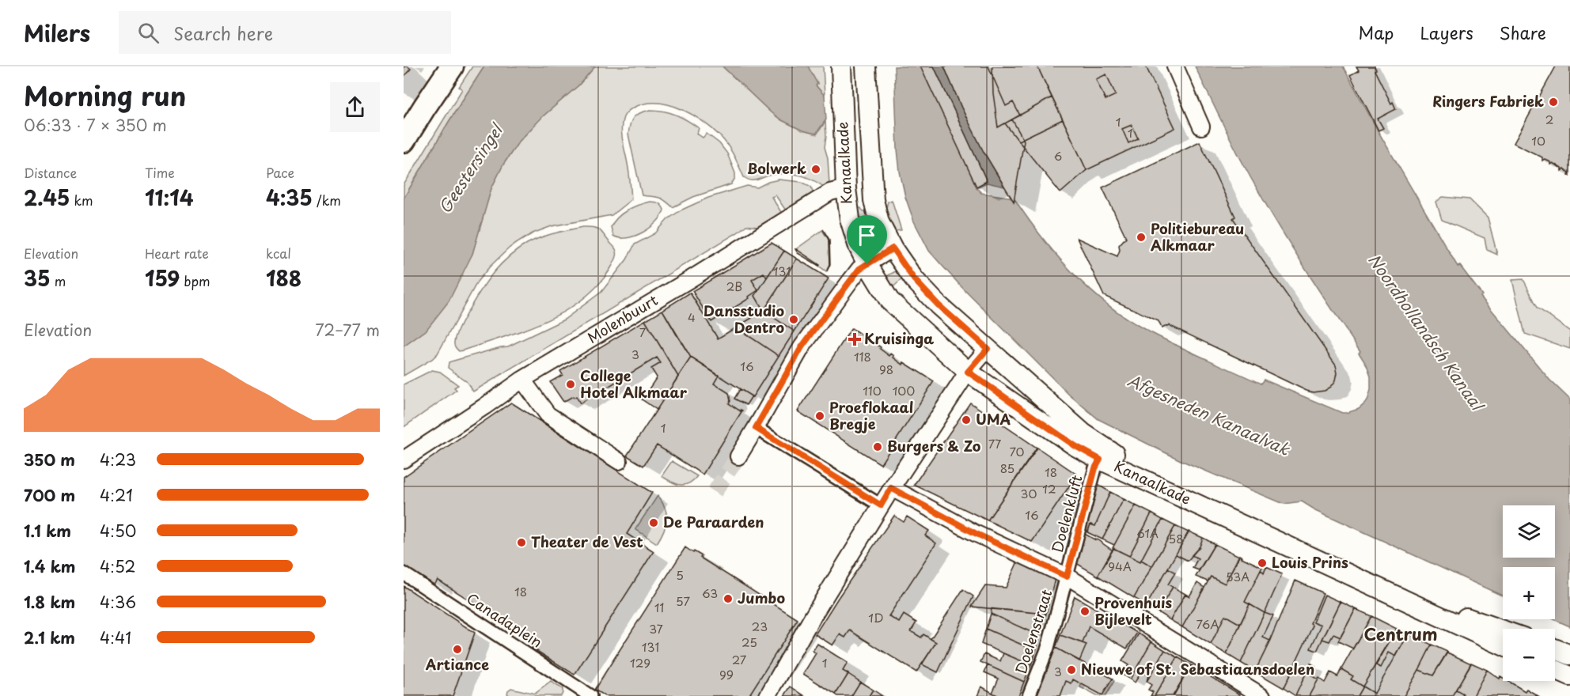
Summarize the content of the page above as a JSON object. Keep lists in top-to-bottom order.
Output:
{
  "streets": {
    "street": [
      "Kanaalkade",
      "Molenbuurt",
      "Doelenkluft",
      "Canadaplein",
      "Doelenstraat"
    ]
  },
  "crossings": [
    ["Kanaalkade", "Molenbuurt"],
    ["Kanaalkade", "Doelenkluft"],
    ["Doelenkluft", "Doelenstraat"]
  ],
  "districts": ["Centrum"],
  "water": ["Geestersingel", "Noordhollandsch Kanaal", "Afgesneden Kanaalvak"],
  "places": {
    "other": [
      "Ringers Fabriek",
      "Bolwerk",
      "Politiebureau Alkmaar",
      "Dansstudio Dentro",
      "College Hotel Alkmaar",
      "Proeflokaal Bregje",
      "UMA",
      "Burgers & Zo",
      "De Paraarden",
      "Theater de Vest",
      "Louis Prins",
      "Jumbo",
      "Provenhuis Bijlevelt",
      "Artiance",
      "Nieuwe of St. Sebastiaansdoelen"
    ],
    "health": ["Kruisinga"]
  },
  "house_numbers": [
    "2",
    "1",
    "1",
    "10",
    "6",
    "131",
    "2B",
    "4",
    "7",
    "3",
    "118",
    "16",
    "98",
    "110",
    "100",
    "1",
    "77",
    "70",
    "85",
    "18",
    "12",
    "30",
    "16",
    "61A",
    "58",
    "94A",
    "5",
    "53A",
    "18",
    "63",
    "57",
    "11",
    "1D",
    "76A",
    "23",
    "37",
    "25",
    "131",
    "27",
    "129",
    "1",
    "3",
    "99"
  ],
  "page": {
    "header": "Milers",
    "search": "Search here",
    "nav": ["Map", "Layers", "Share"],
    "heading": ["Morning run", "06:33 · 7 × 350 m"],
    "stats": [
      ["Distance", "2.45 km"],
      ["Time", "11:14"],
      ["Pace", "4:35 /km"],
      ["Elevation", "35 m"],
      ["Heart rate", "159 bpm"],
      ["kcal", "188"]
    ],
    "chart": ["Elevation", "72–77 m"],
    "list": [
      {
        "name": "350 m",
        "note": "4:23"
      },
      {
        "name": "700 m",
        "note": "4:21"
      },
      {
        "name": "1.1 km",
        "note": "4:50"
      },
      {
        "name": "1.4 km",
        "note": "4:52"
      },
      {
        "name": "1.8 km",
        "note": "4:36"
      },
      {
        "name": "2.1 km",
        "note": "4:41"
      }
    ],
    "map_buttons": ["+", "−"]
  }
}
